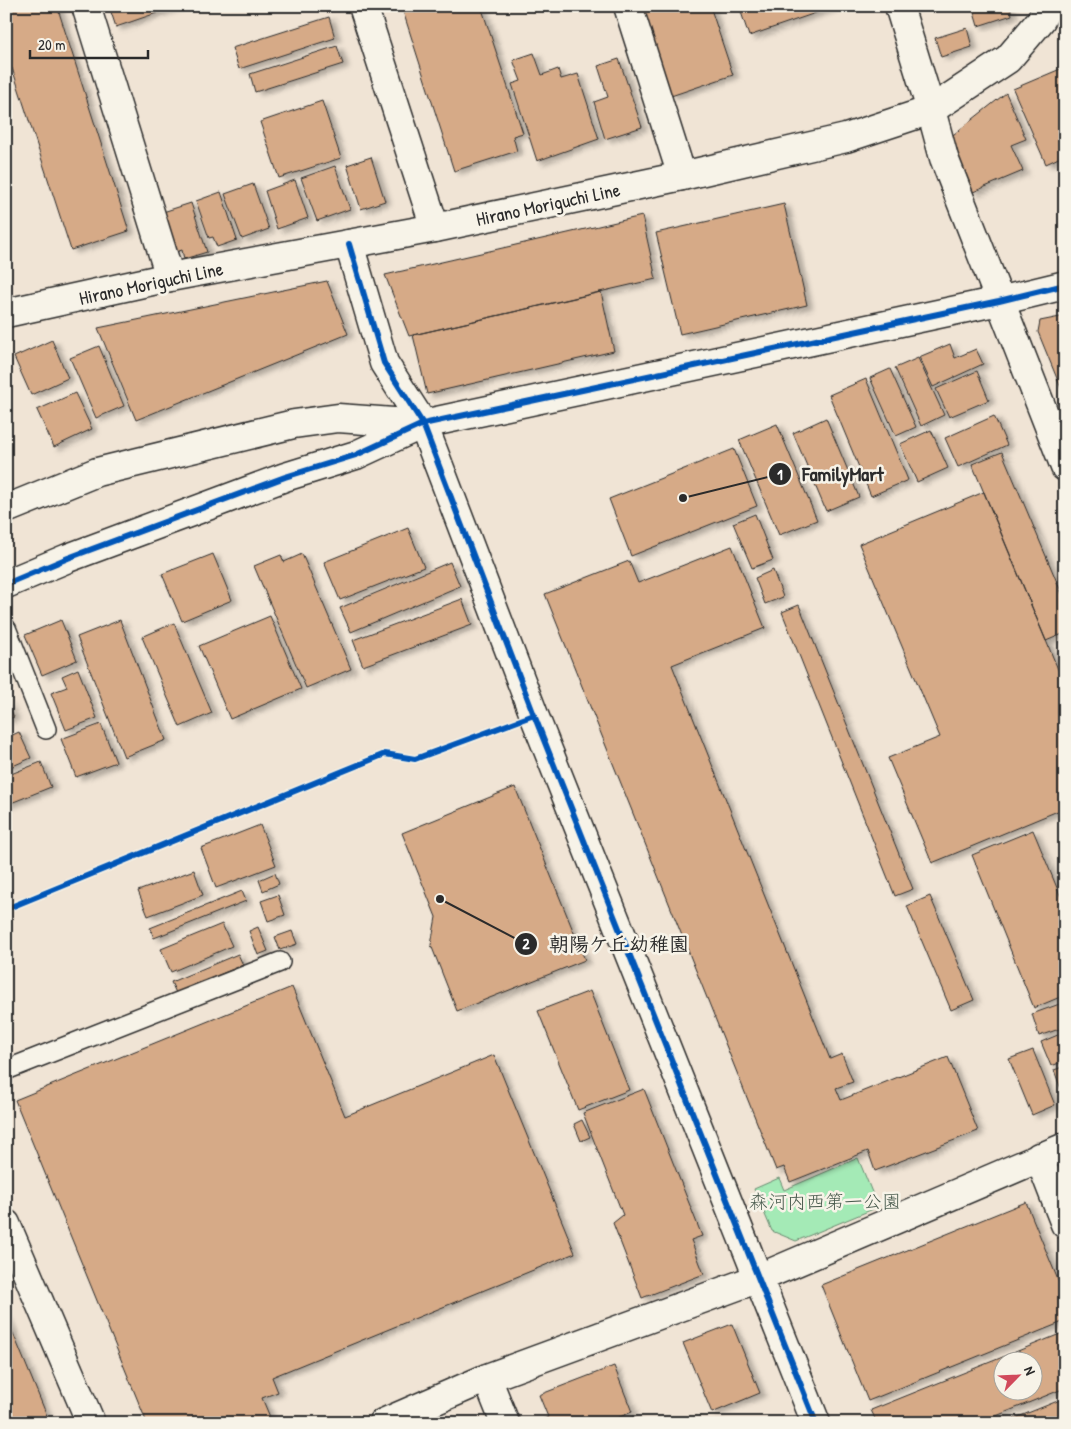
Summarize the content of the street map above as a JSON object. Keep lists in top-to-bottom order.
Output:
{
  "streets": {
    "street": ["Hirano Moriguchi Line"]
  },
  "parks": ["森河内西第一公園"],
  "places": ["FamilyMart", "朝陽ケ丘幼稚園"],
  "scale_bar": "20 m",
  "north": "top right"
}
